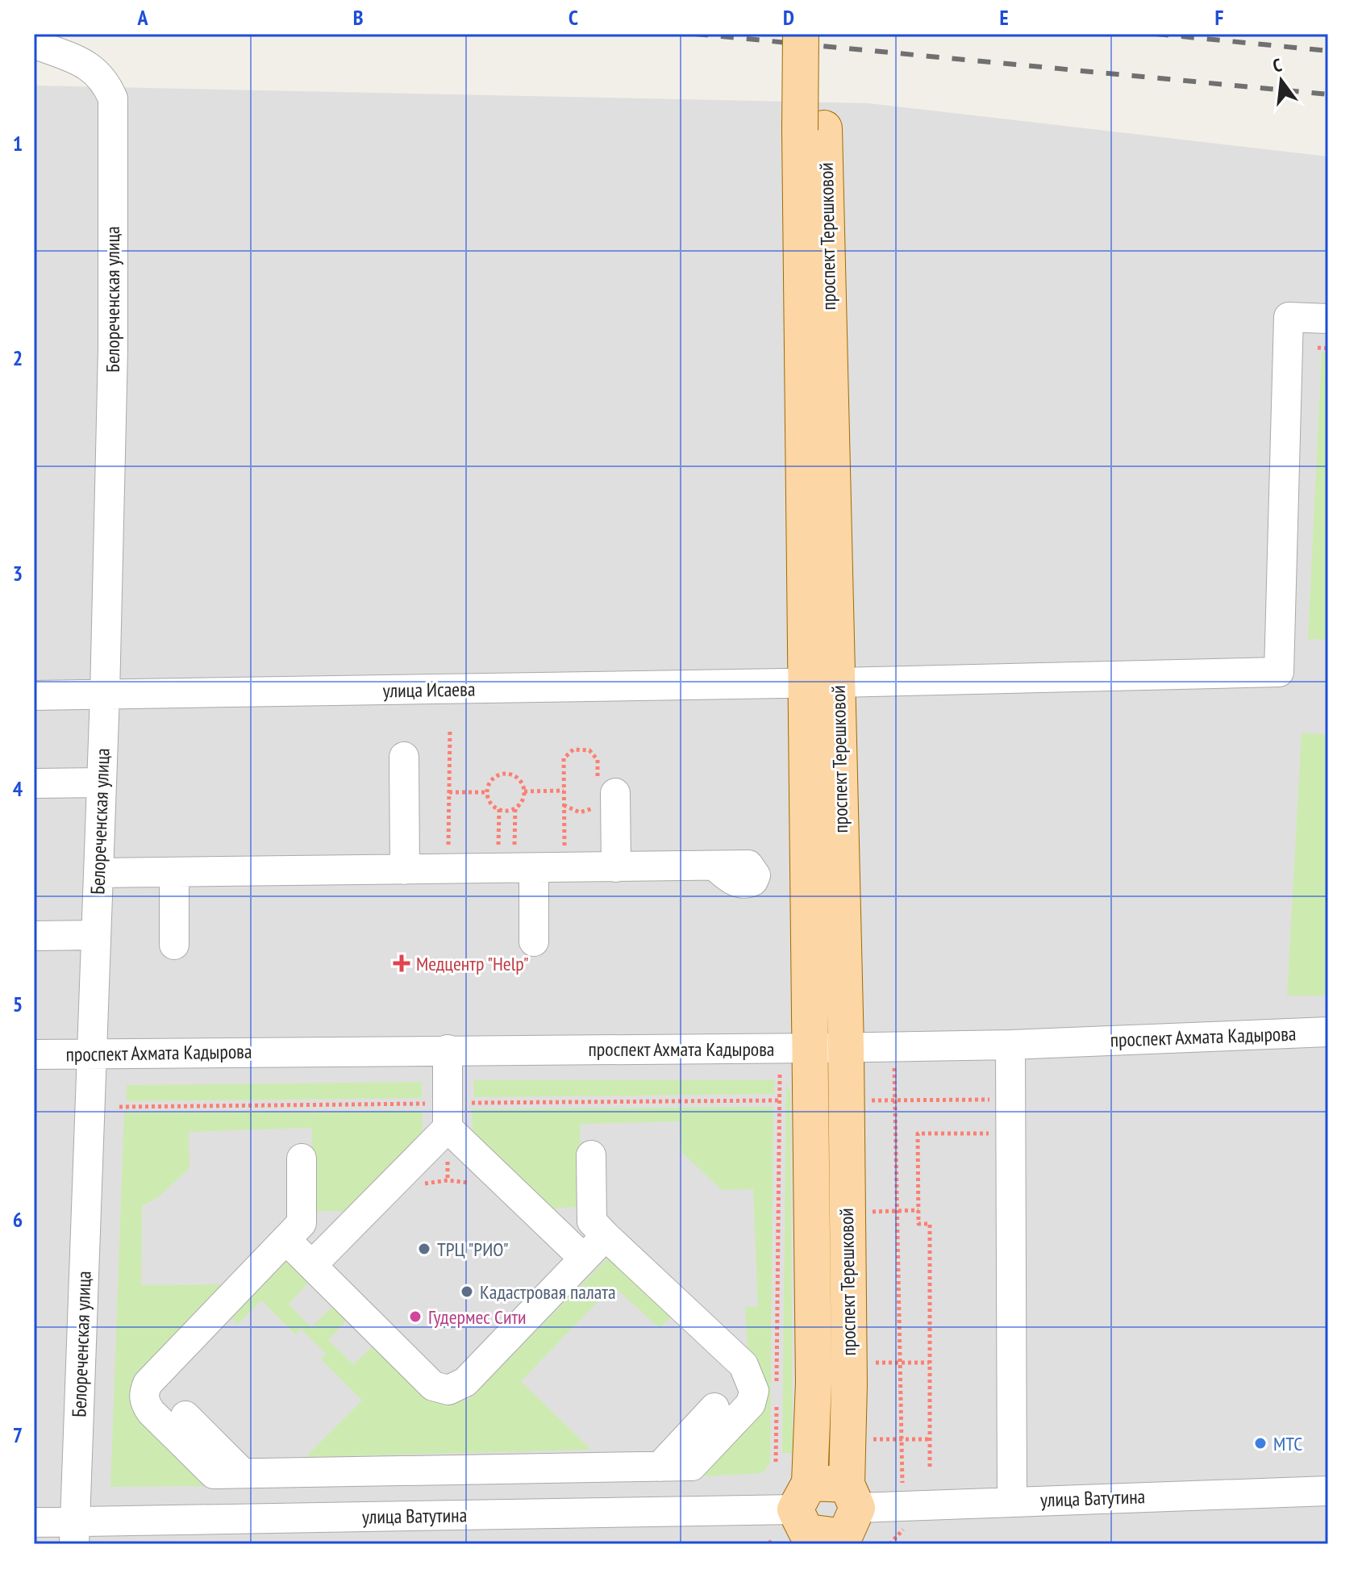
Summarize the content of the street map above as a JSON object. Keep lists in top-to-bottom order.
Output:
{
  "streets": {
    "main road": ["проспект Терешковой"],
    "street": [
      "Белореченская улица",
      "улица Исаева",
      "проспект Ахмата Кадырова",
      "улица Ватутина"
    ]
  },
  "crossings": [
    ["проспект Терешковой", "улица Исаева"],
    ["проспект Терешковой", "проспект Ахмата Кадырова"],
    ["проспект Терешковой", "улица Ватутина"],
    ["Белореченская улица", "улица Исаева"],
    ["Белореченская улица", "проспект Ахмата Кадырова"],
    ["Белореченская улица", "улица Ватутина"]
  ],
  "places": {
    "health": ["Медцентр \"Help\""],
    "other": [
      "ТРЦ \"РИО\"",
      "Кадастровая палата",
      "Гудермес Сити",
      "МТС"
    ]
  },
  "north": "top",
  "grid": {
    "columns": [
      "A",
      "B",
      "C",
      "D",
      "E",
      "F"
    ],
    "rows": [
      "1",
      "2",
      "3",
      "4",
      "5",
      "6",
      "7"
    ]
  }
}
